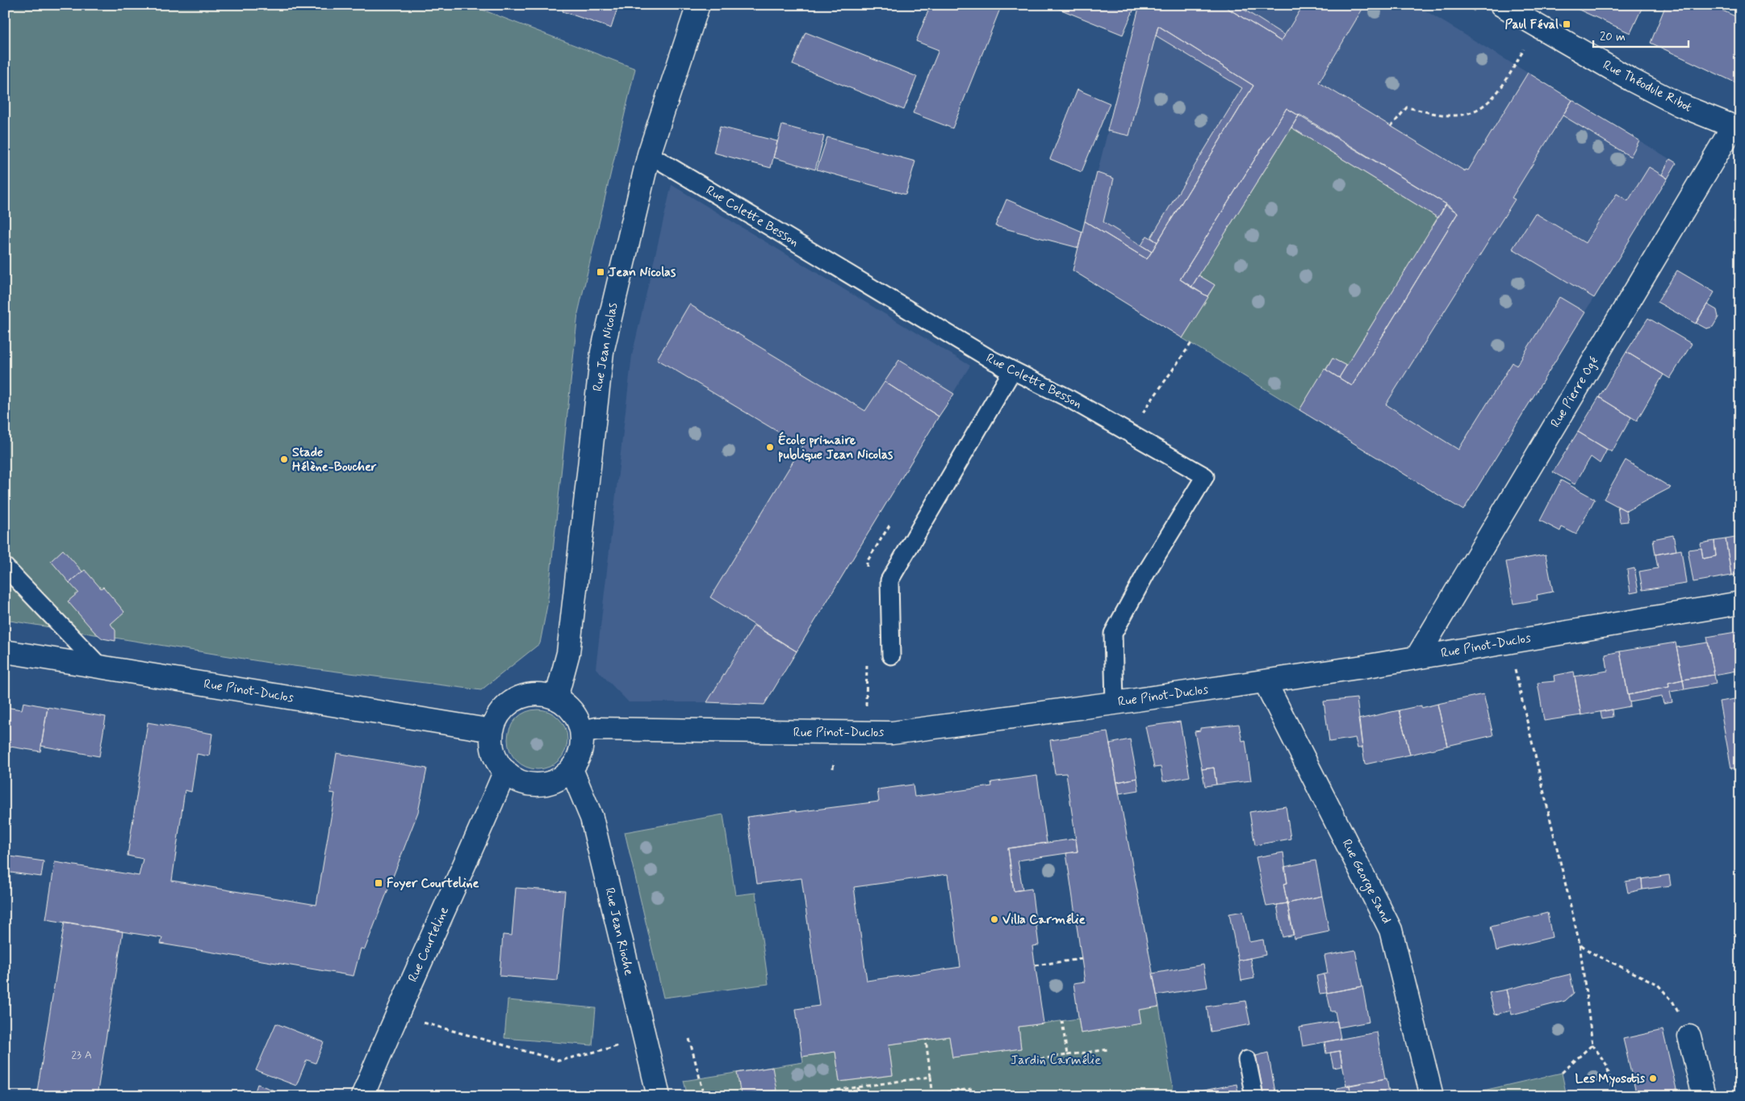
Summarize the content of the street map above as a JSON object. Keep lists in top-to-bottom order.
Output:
{
  "streets": {
    "street": [
      "Rue Théodule Ribot",
      "Rue Jean Nicolas",
      "Rue Pierre Ogé",
      "Rue Pinot-Duclos",
      "Rue George Sand",
      "Rue Jean Rioche",
      "Rue Courteline"
    ],
    "lane": ["Rue Colette Besson"]
  },
  "crossings": [
    ["Rue Théodule Ribot", "Rue Pierre Ogé"],
    ["Rue Colette Besson", "Rue Jean Nicolas"],
    ["Rue Colette Besson", "Rue Pinot-Duclos"],
    ["Rue Jean Nicolas", "Rue Pinot-Duclos"],
    ["Rue Jean Nicolas", "Rue Jean Rioche"],
    ["Rue Jean Nicolas", "Rue Courteline"],
    ["Rue Pierre Ogé", "Rue Pinot-Duclos"],
    ["Rue Pinot-Duclos", "Rue George Sand"],
    ["Rue Pinot-Duclos", "Rue Jean Rioche"],
    ["Rue Pinot-Duclos", "Rue Courteline"],
    ["Rue Jean Rioche", "Rue Courteline"]
  ],
  "parks": ["Jardin Carmélie"],
  "places": {
    "transit": ["Paul Féval", "Jean Nicolas", "Foyer Courteline"],
    "other": [
      "École primaire publique Jean Nicolas",
      "Stade Hélène-Boucher",
      "Villa Carmélie",
      "Les Myosotis"
    ]
  },
  "house_numbers": ["23 A"],
  "scale_bar": "20 m"
}
